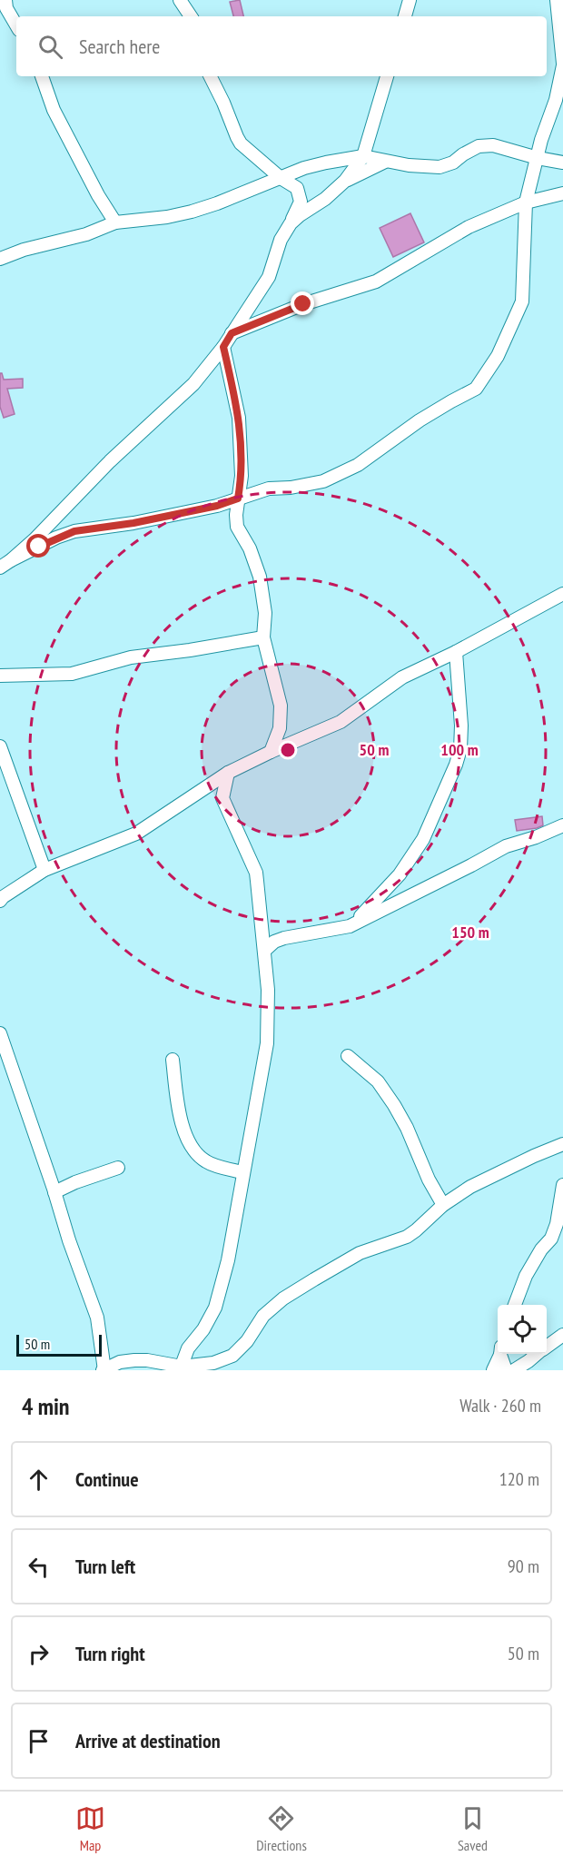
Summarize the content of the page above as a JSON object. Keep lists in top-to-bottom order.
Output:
{
  "scale_bar": "50 m",
  "page": {
    "search": "Search here",
    "scale": "50 m",
    "heading": ["4 min", "Walk · 260 m"],
    "list": [
      ["Continue", "120 m"],
      ["Turn left", "90 m"],
      ["Turn right", "50 m"],
      "Arrive at destination"
    ],
    "nav": ["Map", "Directions", "Saved"]
  },
  "rings": ["50 m", "100 m", "150 m"]
}
